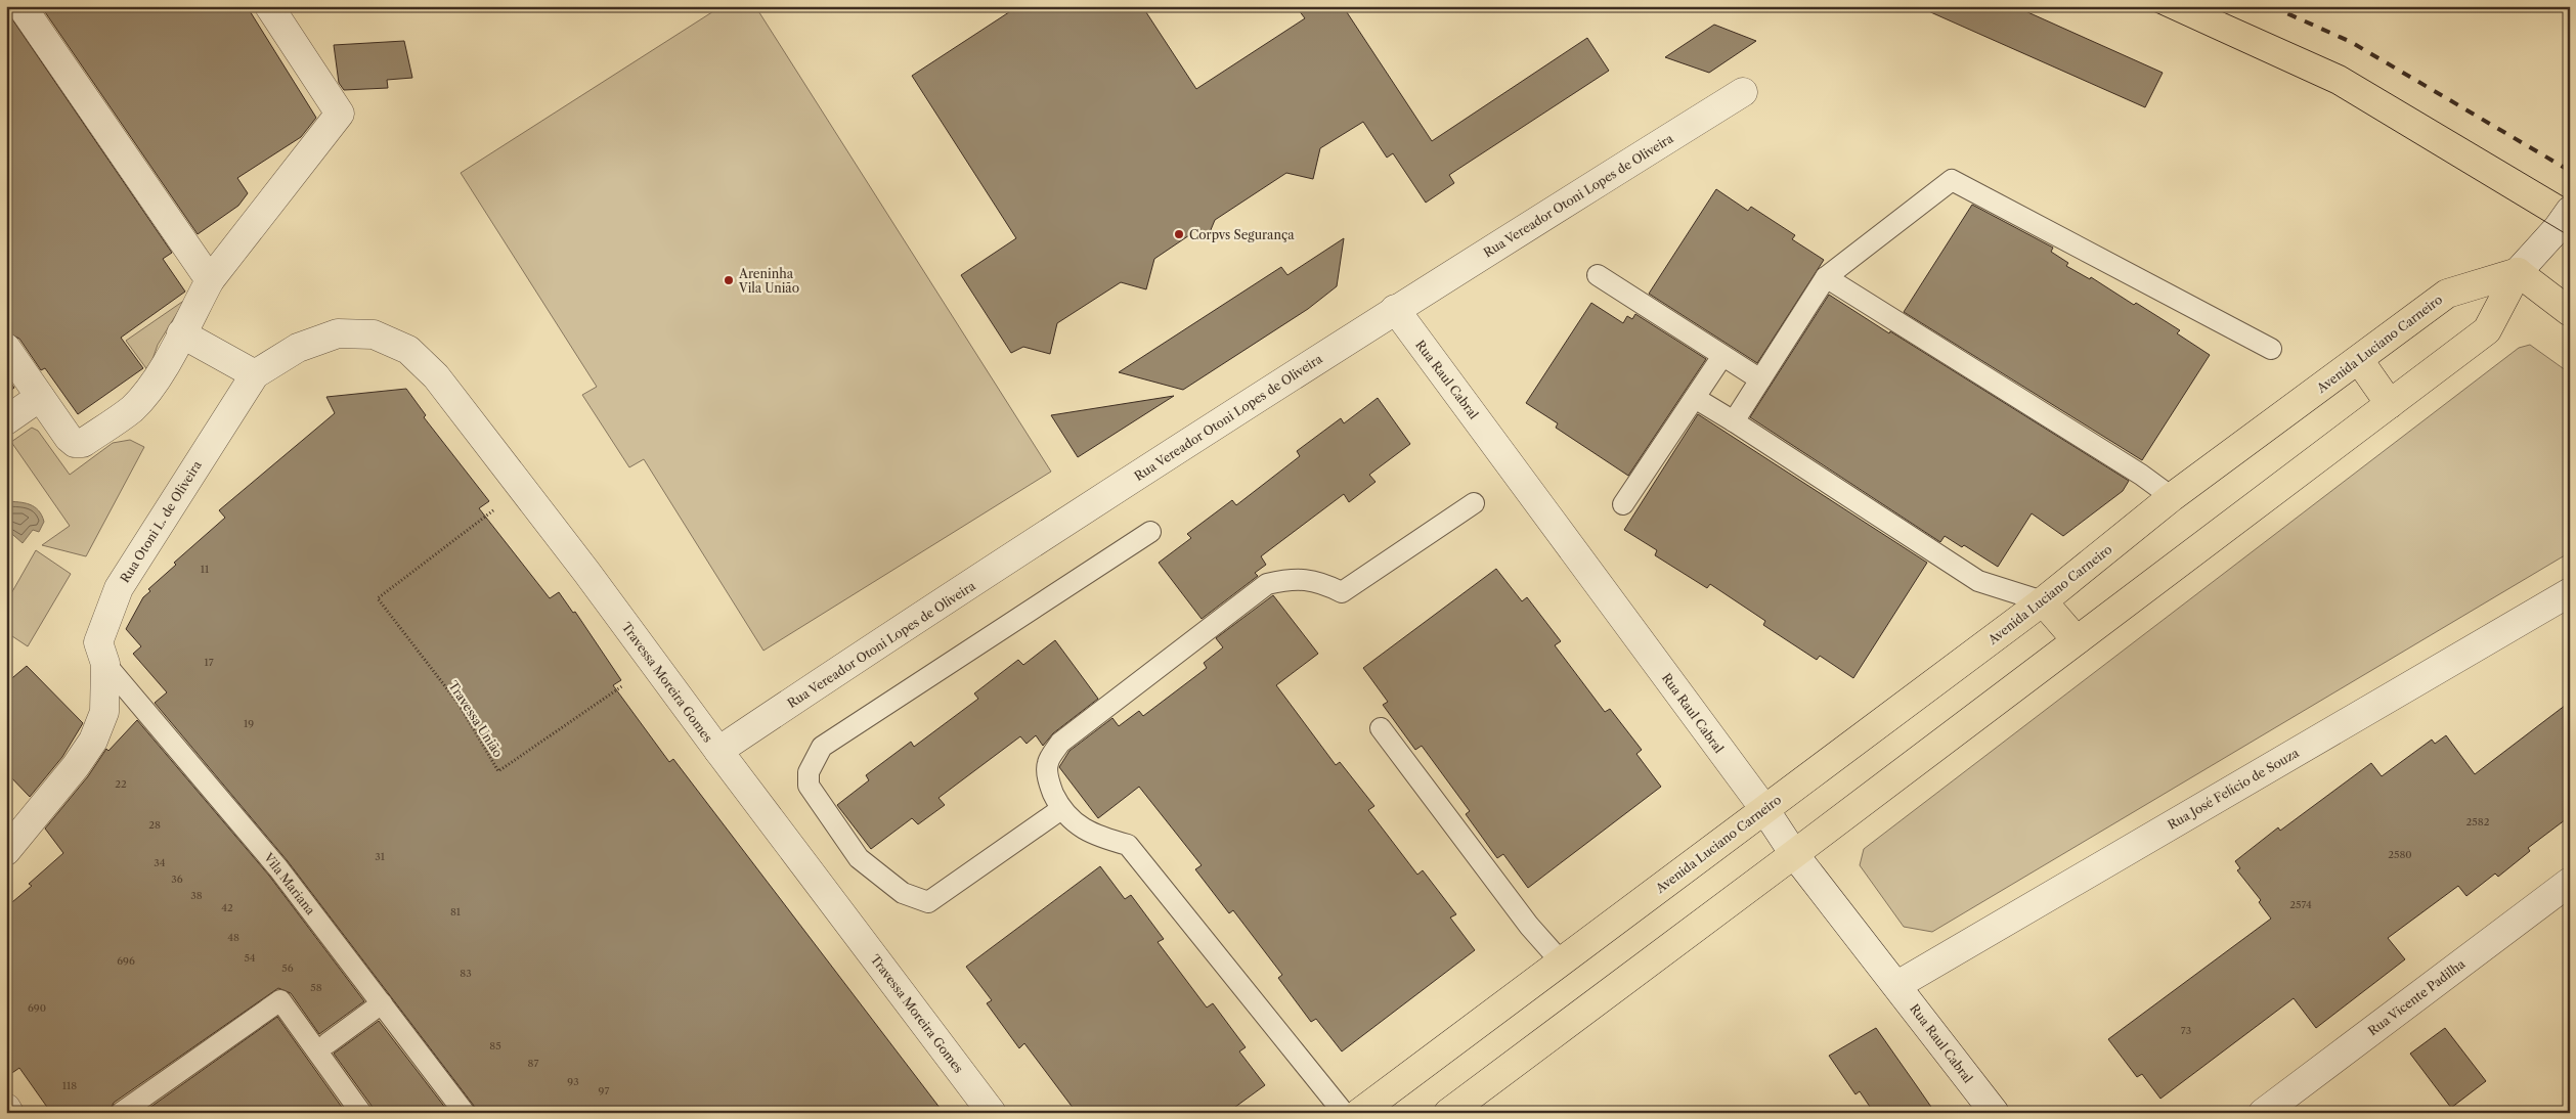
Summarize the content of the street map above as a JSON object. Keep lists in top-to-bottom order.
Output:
{
  "streets": {
    "main road": ["Avenida Luciano Carneiro"],
    "street": [
      "Rua Vereador Otoni Lopes de Oliveira",
      "Rua Raul Cabral",
      "Rua Otoni L. de Oliveira",
      "Travessa Moreira Gomes",
      "Rua José Felício de Souza",
      "Rua Vicente Padilha"
    ],
    "lane": ["Vila Mariana"],
    "path": ["Travessa União"]
  },
  "crossings": [
    ["Rua Vereador Otoni Lopes de Oliveira", "Rua Raul Cabral"],
    ["Rua Vereador Otoni Lopes de Oliveira", "Travessa Moreira Gomes"],
    ["Avenida Luciano Carneiro", "Rua Raul Cabral"],
    ["Rua Raul Cabral", "Rua José Felício de Souza"],
    ["Rua Otoni L. de Oliveira", "Travessa Moreira Gomes"],
    ["Rua Otoni L. de Oliveira", "Vila Mariana"]
  ],
  "places": ["Corpvs Segurança", "Areninha Vila União"],
  "house_numbers": [
    "11",
    "17",
    "19",
    "22",
    "2582",
    "28",
    "2580",
    "31",
    "34",
    "36",
    "38",
    "2574",
    "42",
    "81",
    "48",
    "54",
    "696",
    "56",
    "83",
    "58",
    "690",
    "73",
    "85",
    "87",
    "93",
    "118",
    "97"
  ]
}
